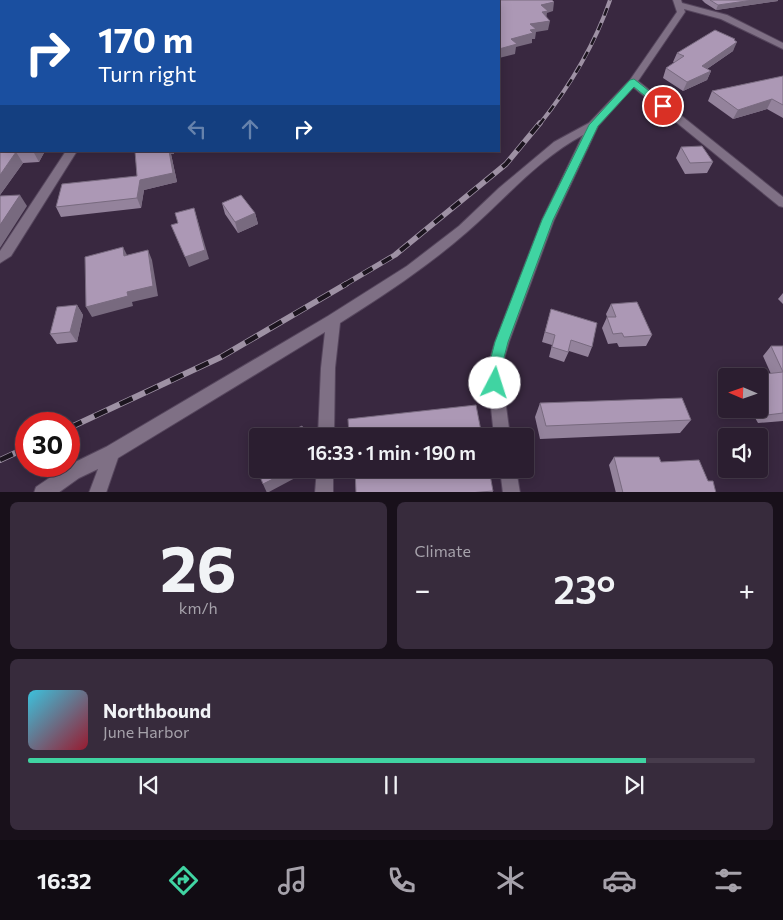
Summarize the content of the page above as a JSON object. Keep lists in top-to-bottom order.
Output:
{
  "north": "left",
  "page": {
    "turn": ["170 m", "Turn right"],
    "limit": "30",
    "trip": "16:33 · 1 min · 190 m",
    "tile": [
      ["26", "km/h"],
      "Climate"
    ],
    "heat": ["−", "23°", "+"],
    "song": ["Northbound", "June Harbor"],
    "tabs": "16:32"
  }
}
